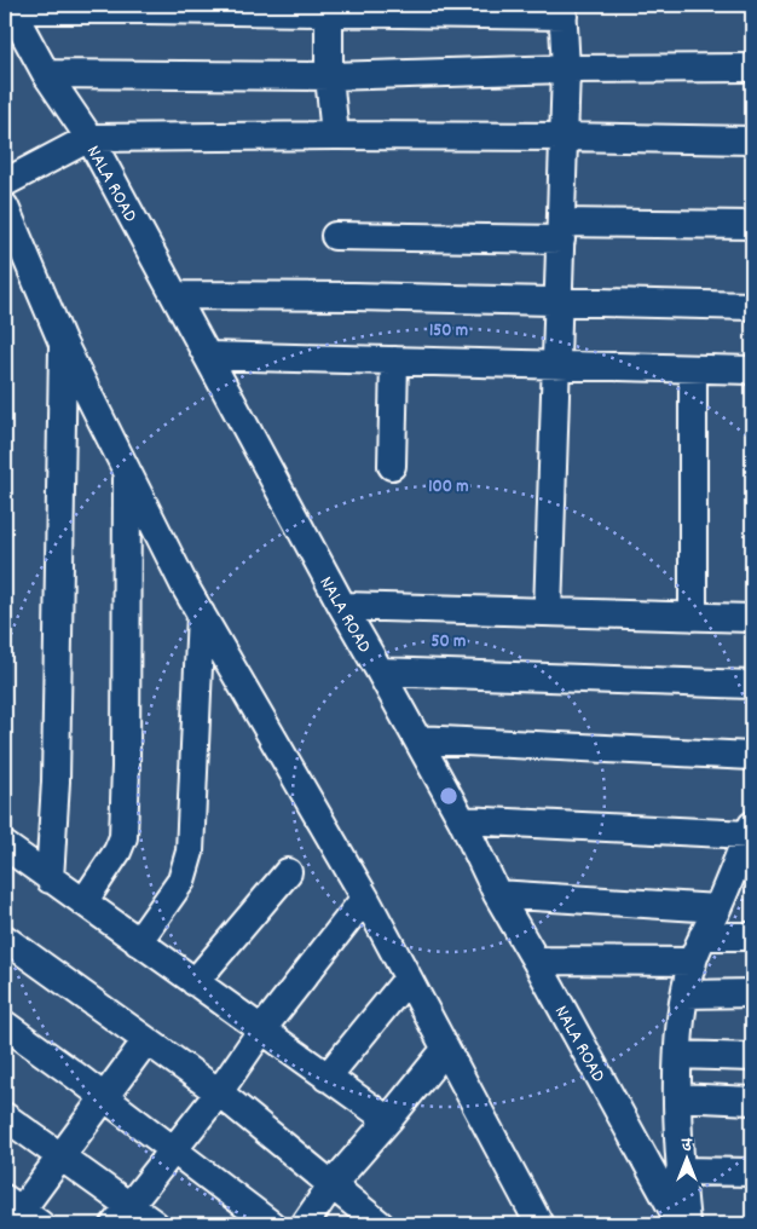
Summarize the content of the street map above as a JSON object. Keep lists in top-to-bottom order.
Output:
{
  "streets": {
    "street": ["NALA ROAD"]
  },
  "north": "top",
  "rings": ["150 m", "100 m", "50 m"]
}
